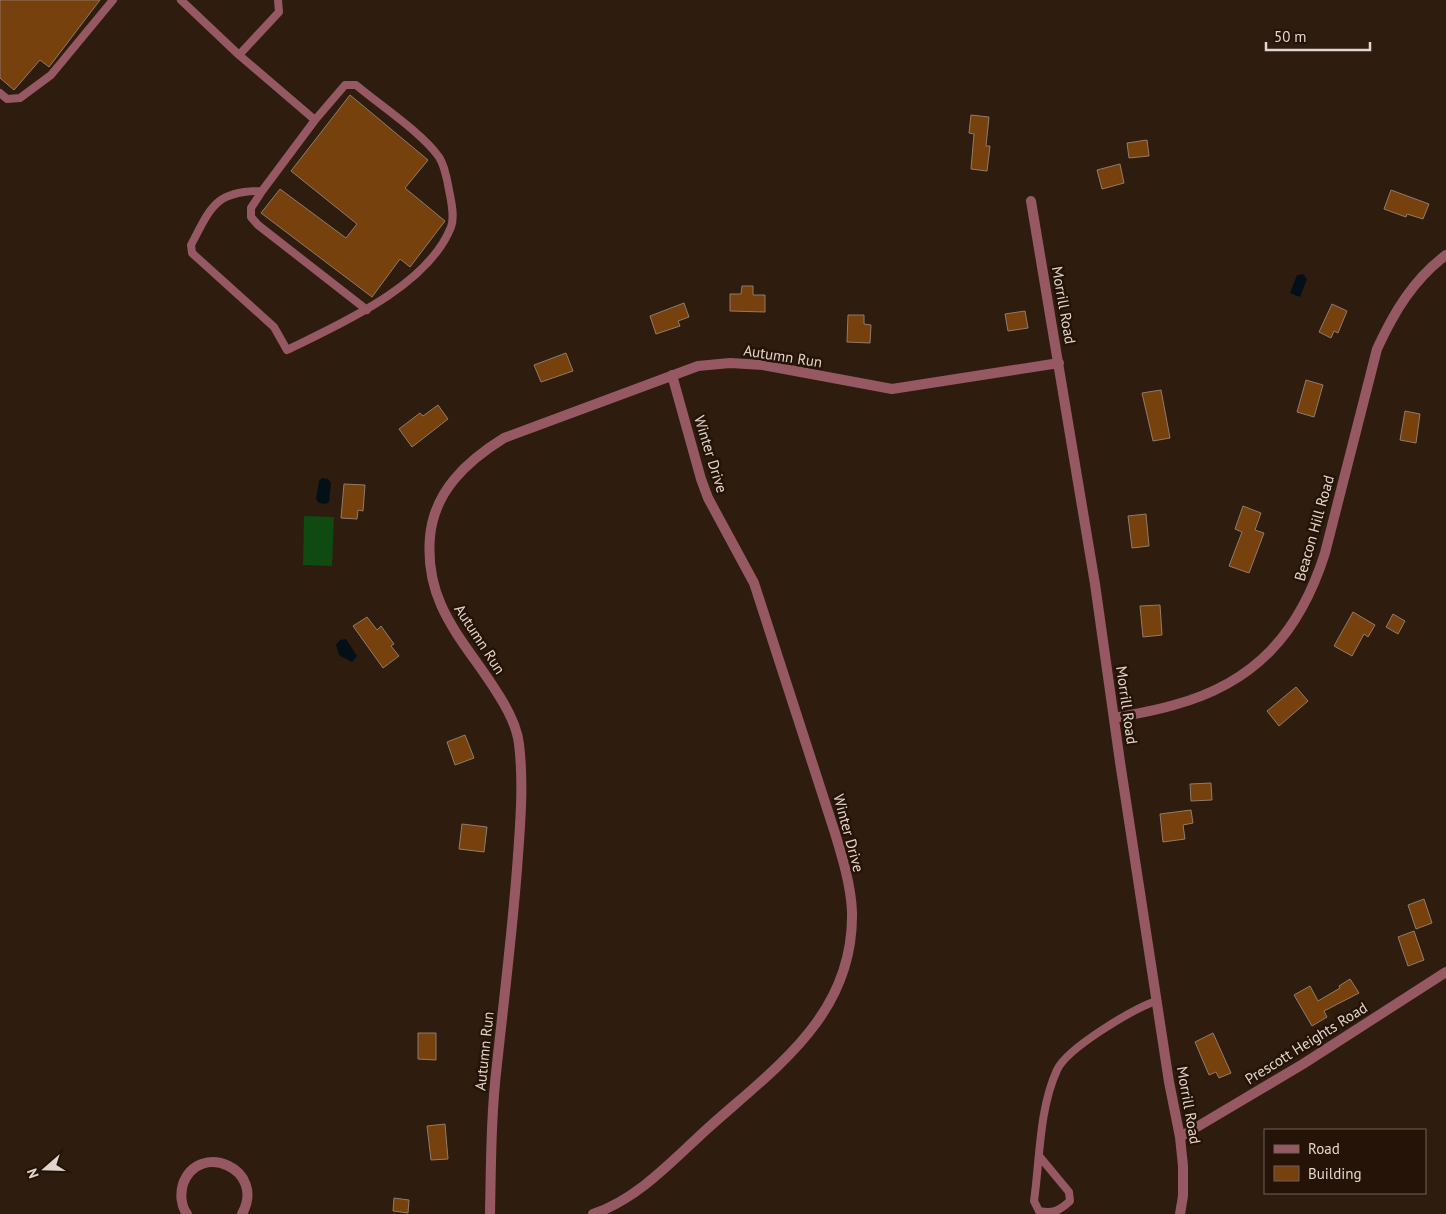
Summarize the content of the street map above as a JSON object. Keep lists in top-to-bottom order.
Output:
{
  "streets": {
    "street": [
      "Morrill Road",
      "Autumn Run",
      "Winter Drive",
      "Beacon Hill Road",
      "Prescott Heights Road"
    ]
  },
  "crossings": [
    ["Morrill Road", "Autumn Run"],
    ["Morrill Road", "Beacon Hill Road"],
    ["Morrill Road", "Prescott Heights Road"],
    ["Autumn Run", "Winter Drive"]
  ],
  "legend": ["Road", "Building"],
  "scale_bar": "50 m",
  "north": "left"
}
